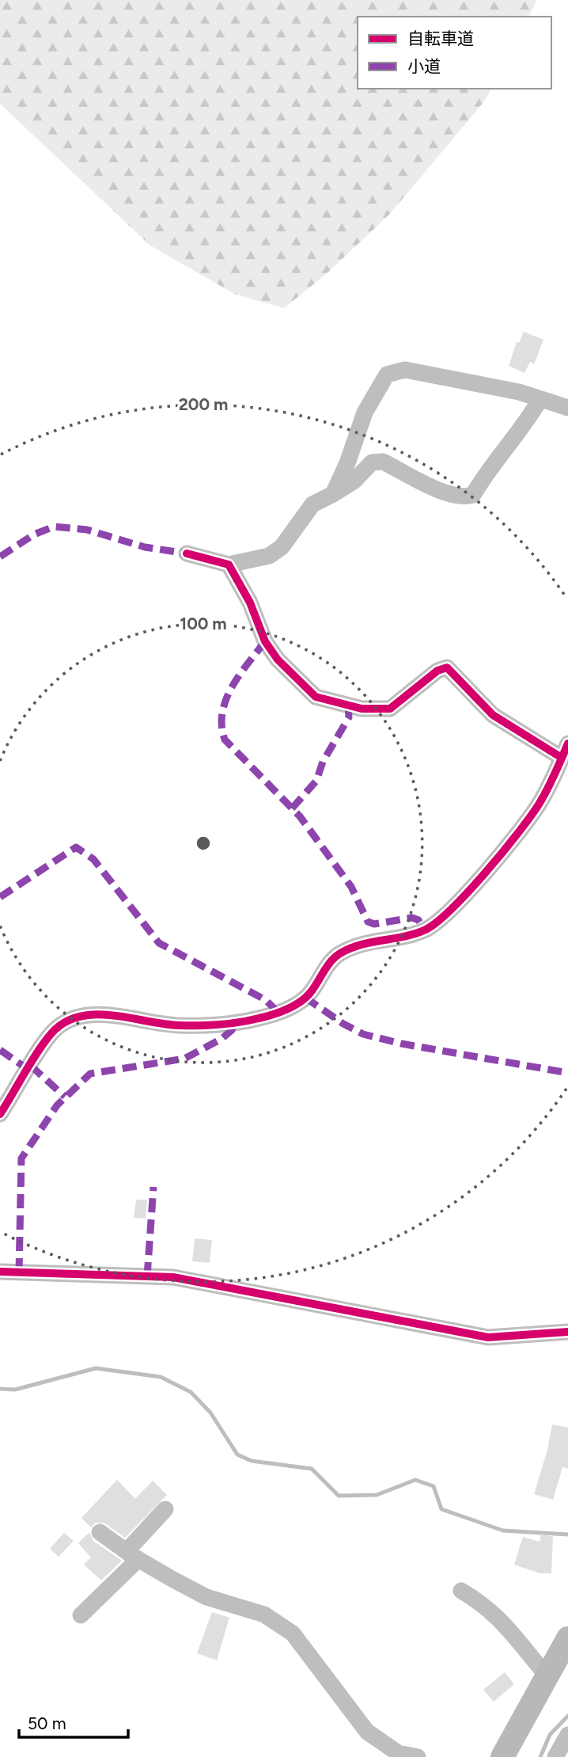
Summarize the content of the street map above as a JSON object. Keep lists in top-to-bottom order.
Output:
{
  "legend": ["自転車道", "小道"],
  "scale_bar": "50 m",
  "rings": ["200 m", "100 m"]
}
